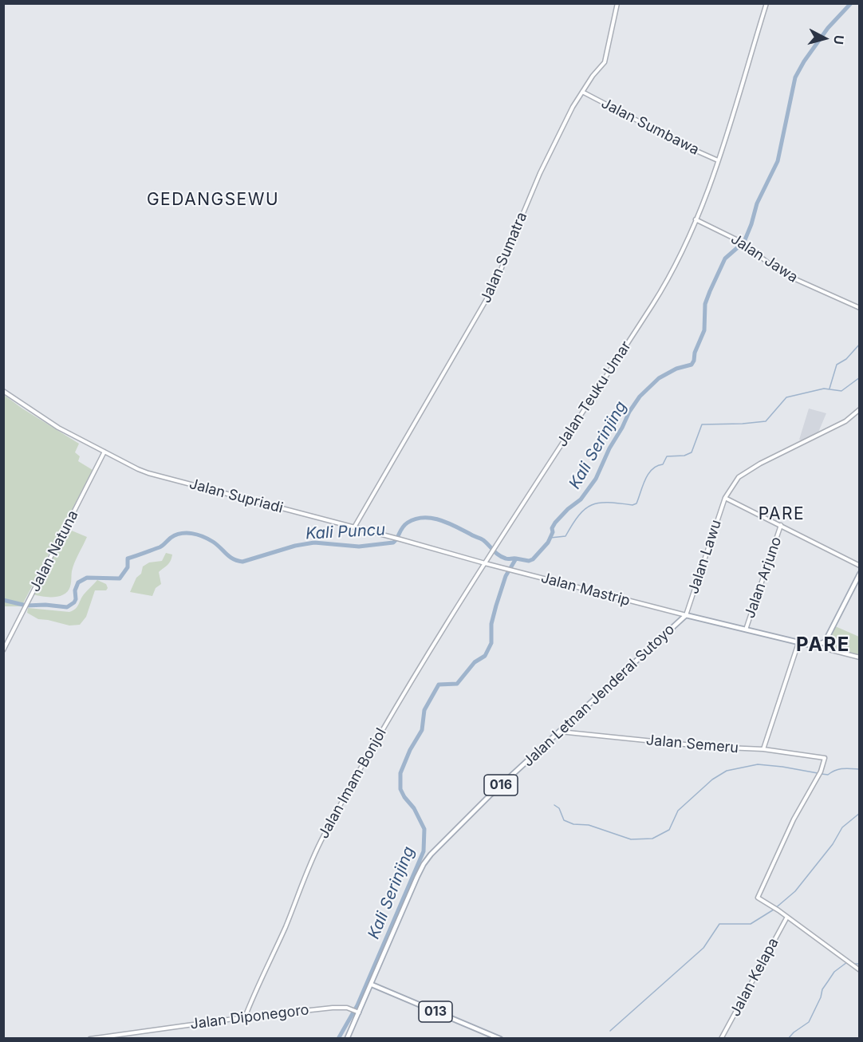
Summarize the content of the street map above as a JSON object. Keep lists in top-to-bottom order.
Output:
{
  "streets": {
    "main road": [
      "Jalan Sumbawa",
      "Jalan Sumatra",
      "Jalan Jawa",
      "Jalan Teuku Umar",
      "Jalan Supriadi",
      "Jalan Natuna",
      "Jalan Lawu",
      "Jalan Arjuno",
      "Jalan Mastrip",
      "Jalan Letnan Jenderal Sutoyo",
      "Jalan Semeru",
      "Jalan Imam Bonjol",
      "016",
      "Jalan Kelapa",
      "013",
      "Jalan Diponegoro"
    ]
  },
  "crossings": [
    ["Jalan Sumbawa", "Jalan Sumatra"],
    ["Jalan Sumbawa", "Jalan Teuku Umar"],
    ["Jalan Sumatra", "Jalan Supriadi"],
    ["Jalan Jawa", "Jalan Teuku Umar"],
    ["Jalan Teuku Umar", "Jalan Supriadi"],
    ["Jalan Teuku Umar", "Jalan Mastrip"],
    ["Jalan Teuku Umar", "Jalan Imam Bonjol"],
    ["Jalan Supriadi", "Jalan Natuna"],
    ["Jalan Supriadi", "Jalan Mastrip"],
    ["Jalan Supriadi", "Jalan Imam Bonjol"],
    ["Jalan Lawu", "Jalan Mastrip"],
    ["Jalan Lawu", "Jalan Letnan Jenderal Sutoyo"],
    ["Jalan Lawu", "016"],
    ["Jalan Arjuno", "016"],
    ["Jalan Mastrip", "Jalan Letnan Jenderal Sutoyo"],
    ["Jalan Mastrip", "Jalan Imam Bonjol"],
    ["Jalan Mastrip", "016"],
    ["Jalan Letnan Jenderal Sutoyo", "Jalan Semeru"],
    ["Jalan Letnan Jenderal Sutoyo", "016"],
    ["Jalan Letnan Jenderal Sutoyo", "013"],
    ["Jalan Letnan Jenderal Sutoyo", "Jalan Diponegoro"],
    ["Jalan Semeru", "Jalan Kelapa"],
    ["Jalan Imam Bonjol", "Jalan Diponegoro"],
    ["016", "Jalan Diponegoro"]
  ],
  "districts": ["GEDANGSEWU", "PARE", "PARE"],
  "water": ["Kali Serinjing", "Kali Puncu"],
  "north": "right"
}
